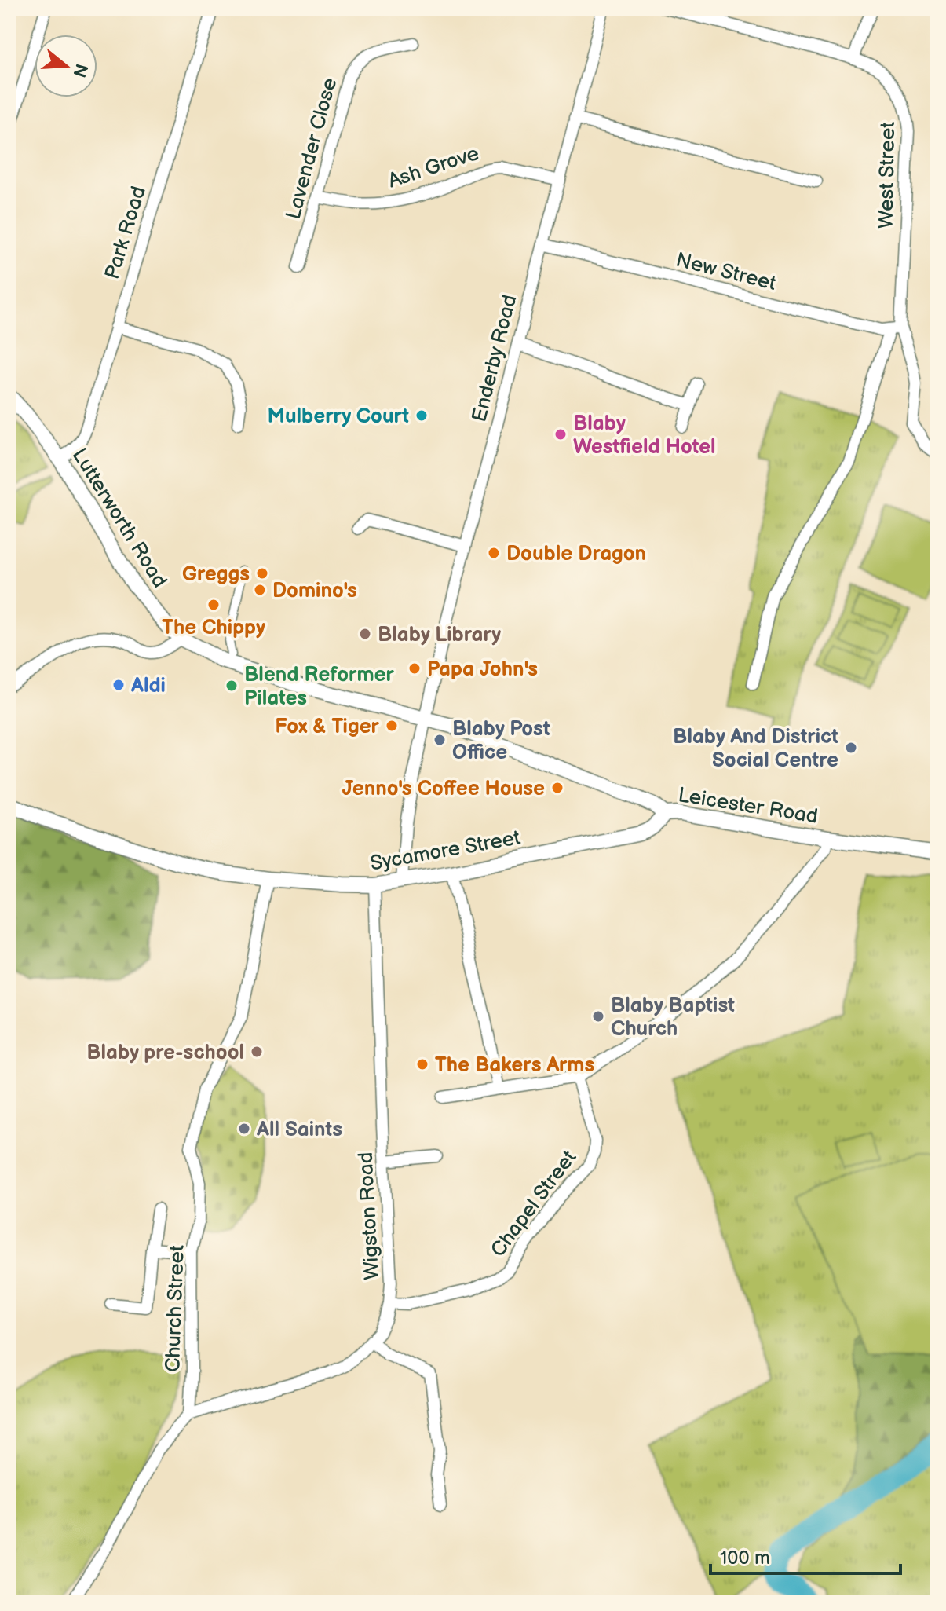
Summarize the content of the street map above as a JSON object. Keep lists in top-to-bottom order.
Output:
{
  "streets": {
    "street": [
      "Lavender Close",
      "Ash Grove",
      "West Street",
      "Park Road",
      "New Street",
      "Enderby Road",
      "Lutterworth Road",
      "Leicester Road",
      "Sycamore Street",
      "Chapel Street",
      "Wigston Road",
      "Church Street"
    ]
  },
  "crossings": [
    ["Lavender Close", "Ash Grove"],
    ["Ash Grove", "Enderby Road"],
    ["West Street", "New Street"],
    ["Park Road", "Lutterworth Road"],
    ["New Street", "Enderby Road"],
    ["Enderby Road", "Leicester Road"],
    ["Enderby Road", "Sycamore Street"],
    ["Lutterworth Road", "Leicester Road"],
    ["Leicester Road", "Sycamore Street"],
    ["Sycamore Street", "Wigston Road"],
    ["Sycamore Street", "Church Street"],
    ["Chapel Street", "Wigston Road"],
    ["Wigston Road", "Church Street"]
  ],
  "places": [
    "Mulberry Court",
    "Blaby Westfield Hotel",
    "Double Dragon",
    "Greggs",
    "Domino's",
    "The Chippy",
    "Blaby Library",
    "Papa John's",
    "Aldi",
    "Blend Reformer Pilates",
    "Fox & Tiger",
    "Blaby Post Office",
    "Blaby And District Social Centre",
    "Jenno's Coffee House",
    "Blaby Baptist Church",
    "Blaby pre-school",
    "The Bakers Arms",
    "All Saints"
  ],
  "scale_bar": "100 m",
  "north": "right"
}
